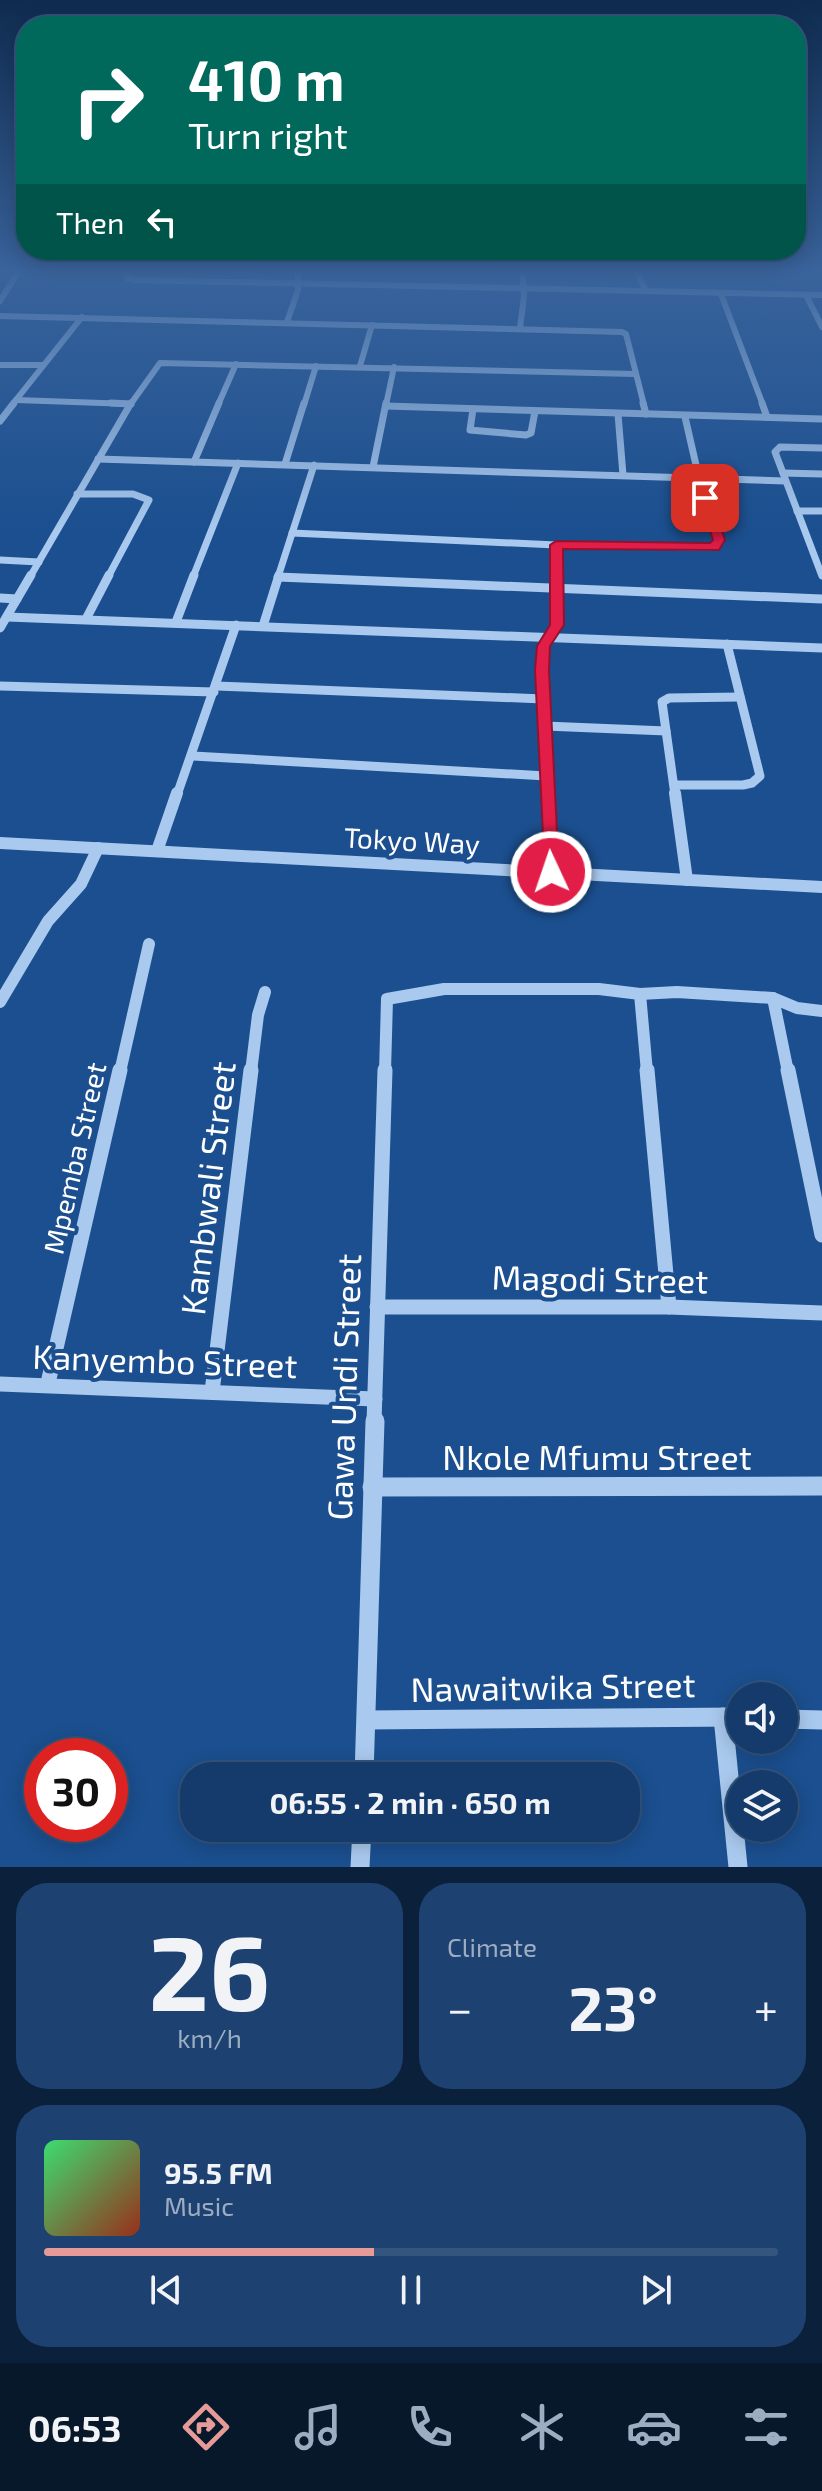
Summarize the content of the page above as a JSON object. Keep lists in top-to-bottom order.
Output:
{
  "streets": {
    "street": [
      "Tokyo Way",
      "Mpemba Street",
      "Kambwali Street",
      "Magodi Street",
      "Kanyembo Street",
      "Gawa Undi Street",
      "Nkole Mfumu Street",
      "Nawaitwika Street"
    ]
  },
  "crossings": [
    ["Mpemba Street", "Kanyembo Street"],
    ["Kambwali Street", "Kanyembo Street"],
    ["Magodi Street", "Gawa Undi Street"],
    ["Kanyembo Street", "Gawa Undi Street"],
    ["Gawa Undi Street", "Nkole Mfumu Street"],
    ["Gawa Undi Street", "Nawaitwika Street"]
  ],
  "page": {
    "turn": ["410 m", "Turn right"],
    "then": "Then",
    "limit": "30",
    "trip": "06:55 · 2 min · 650 m",
    "tile": [
      ["26", "km/h"],
      "Climate"
    ],
    "heat": ["−", "23°", "+"],
    "song": ["95.5 FM", "Music"],
    "tabs": "06:53"
  }
}
